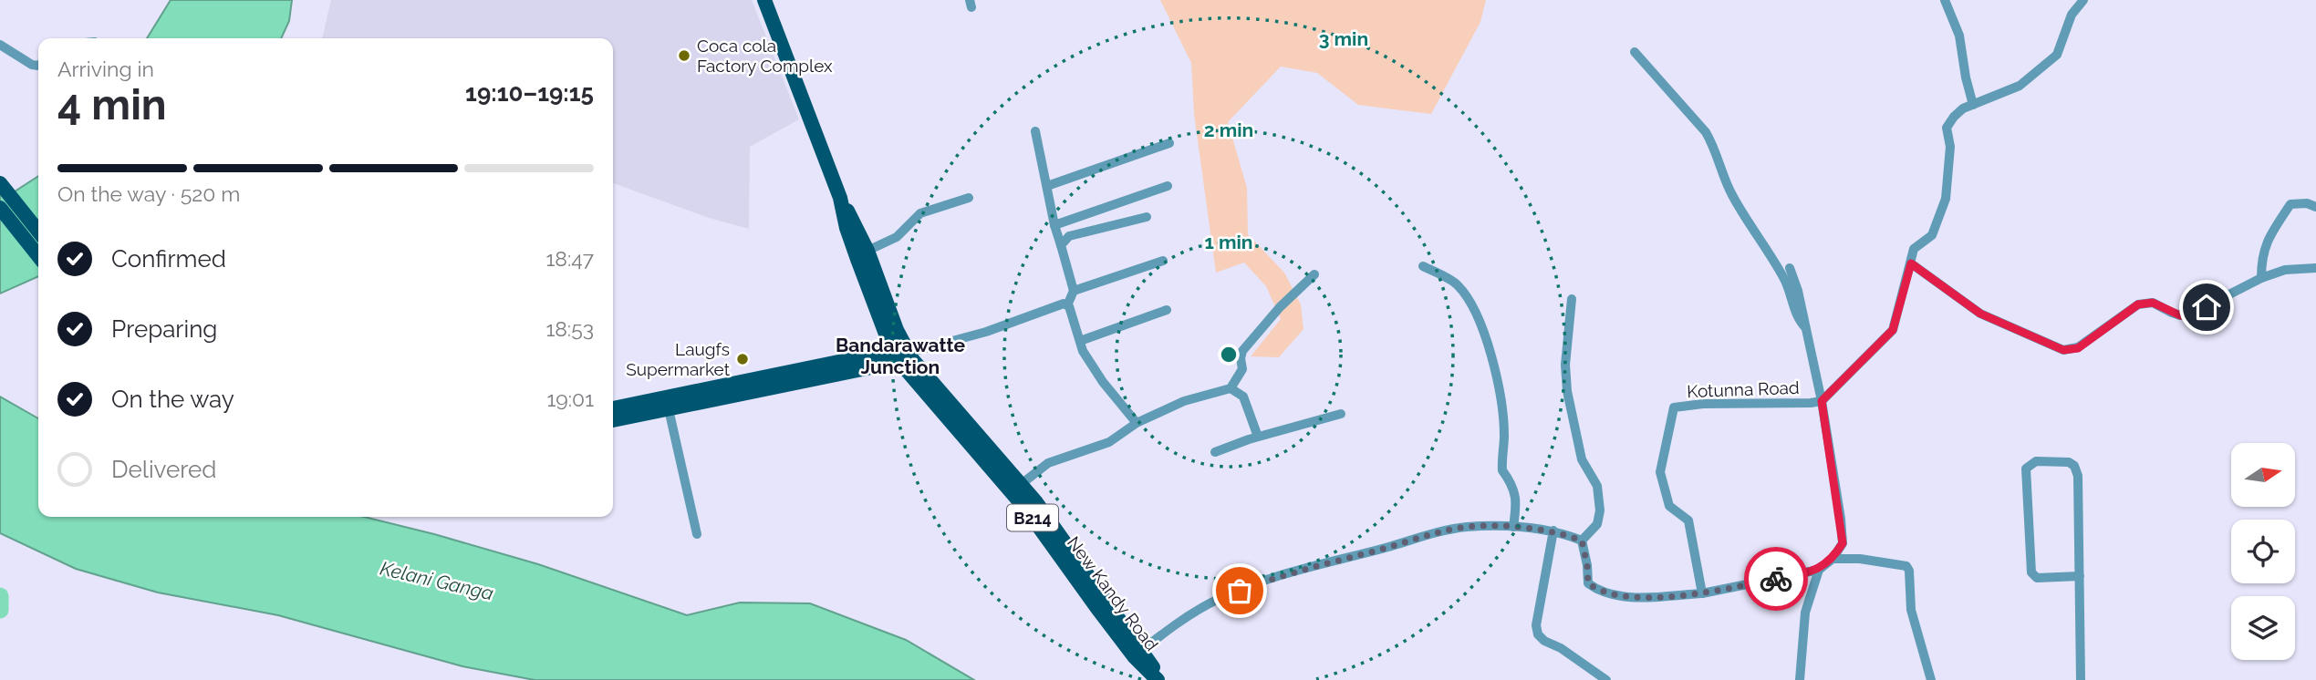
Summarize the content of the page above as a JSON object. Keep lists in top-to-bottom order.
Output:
{
  "streets": {
    "main road": ["B214", "New Kandy Road"],
    "street": ["Kotunna Road"]
  },
  "crossings": [
    ["B214", "New Kandy Road"]
  ],
  "districts": ["Bandarawatte Junction"],
  "water": ["Kelani Ganga"],
  "places": ["Coca cola Factory Complex", "Laugfs Supermarket"],
  "north": "right",
  "page": {
    "heading": ["4 min", "Arriving in", "19:10–19:15"],
    "bar": "On the way · 520 m",
    "list": [
      ["Confirmed", "18:47"],
      ["Preparing", "18:53"],
      ["On the way", "19:01"],
      "Delivered"
    ]
  },
  "rings": ["3 min", "2 min", "1 min"]
}
